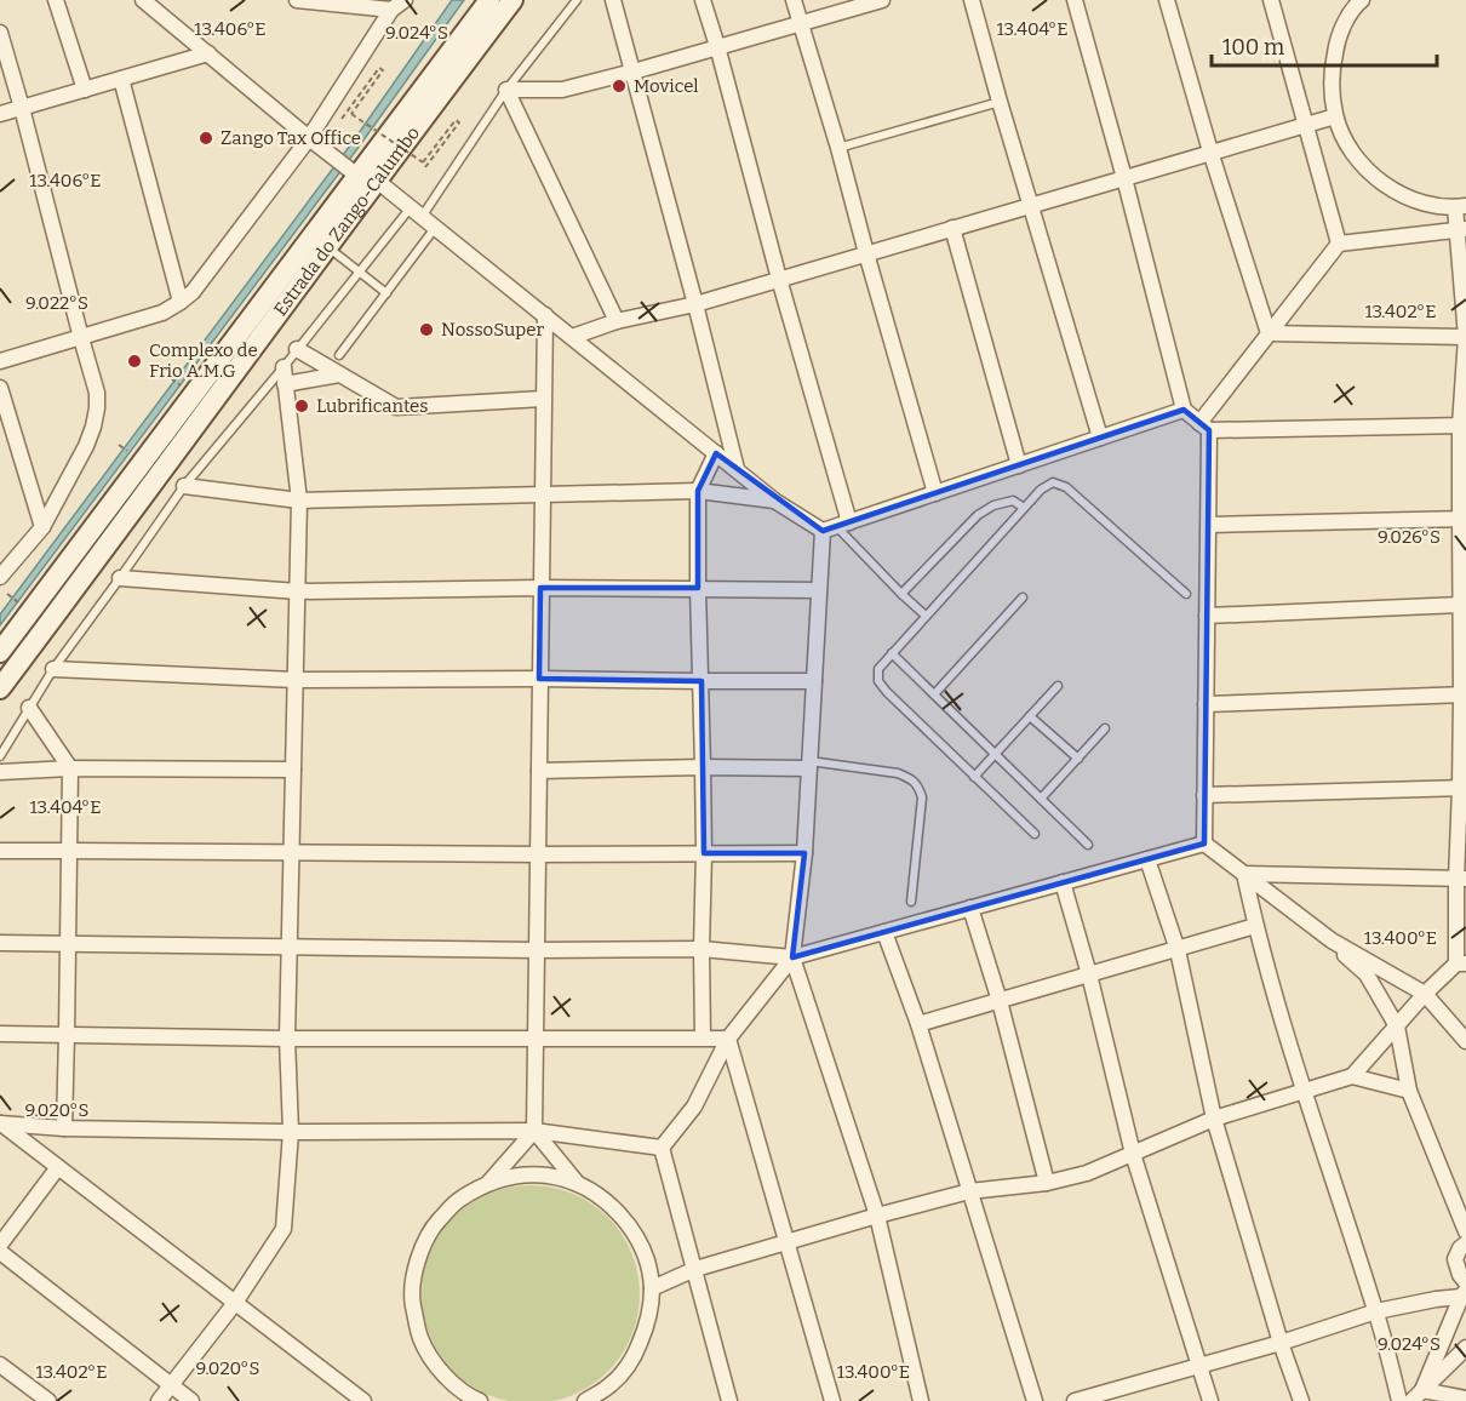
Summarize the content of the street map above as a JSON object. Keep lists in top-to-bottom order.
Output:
{
  "streets": {
    "main road": ["Estrada do Zango-Calumbo"]
  },
  "places": [
    "Movicel",
    "Zango Tax Office",
    "NossoSuper",
    "Complexo de Frio A.M.G",
    "Lubrificantes"
  ],
  "scale_bar": "100 m",
  "coordinates": [
    "13.404°E",
    "13.406°E",
    "9.024°S",
    "9.022°S",
    "13.402°E",
    "9.026°S",
    "13.400°E",
    "9.020°S"
  ]
}
